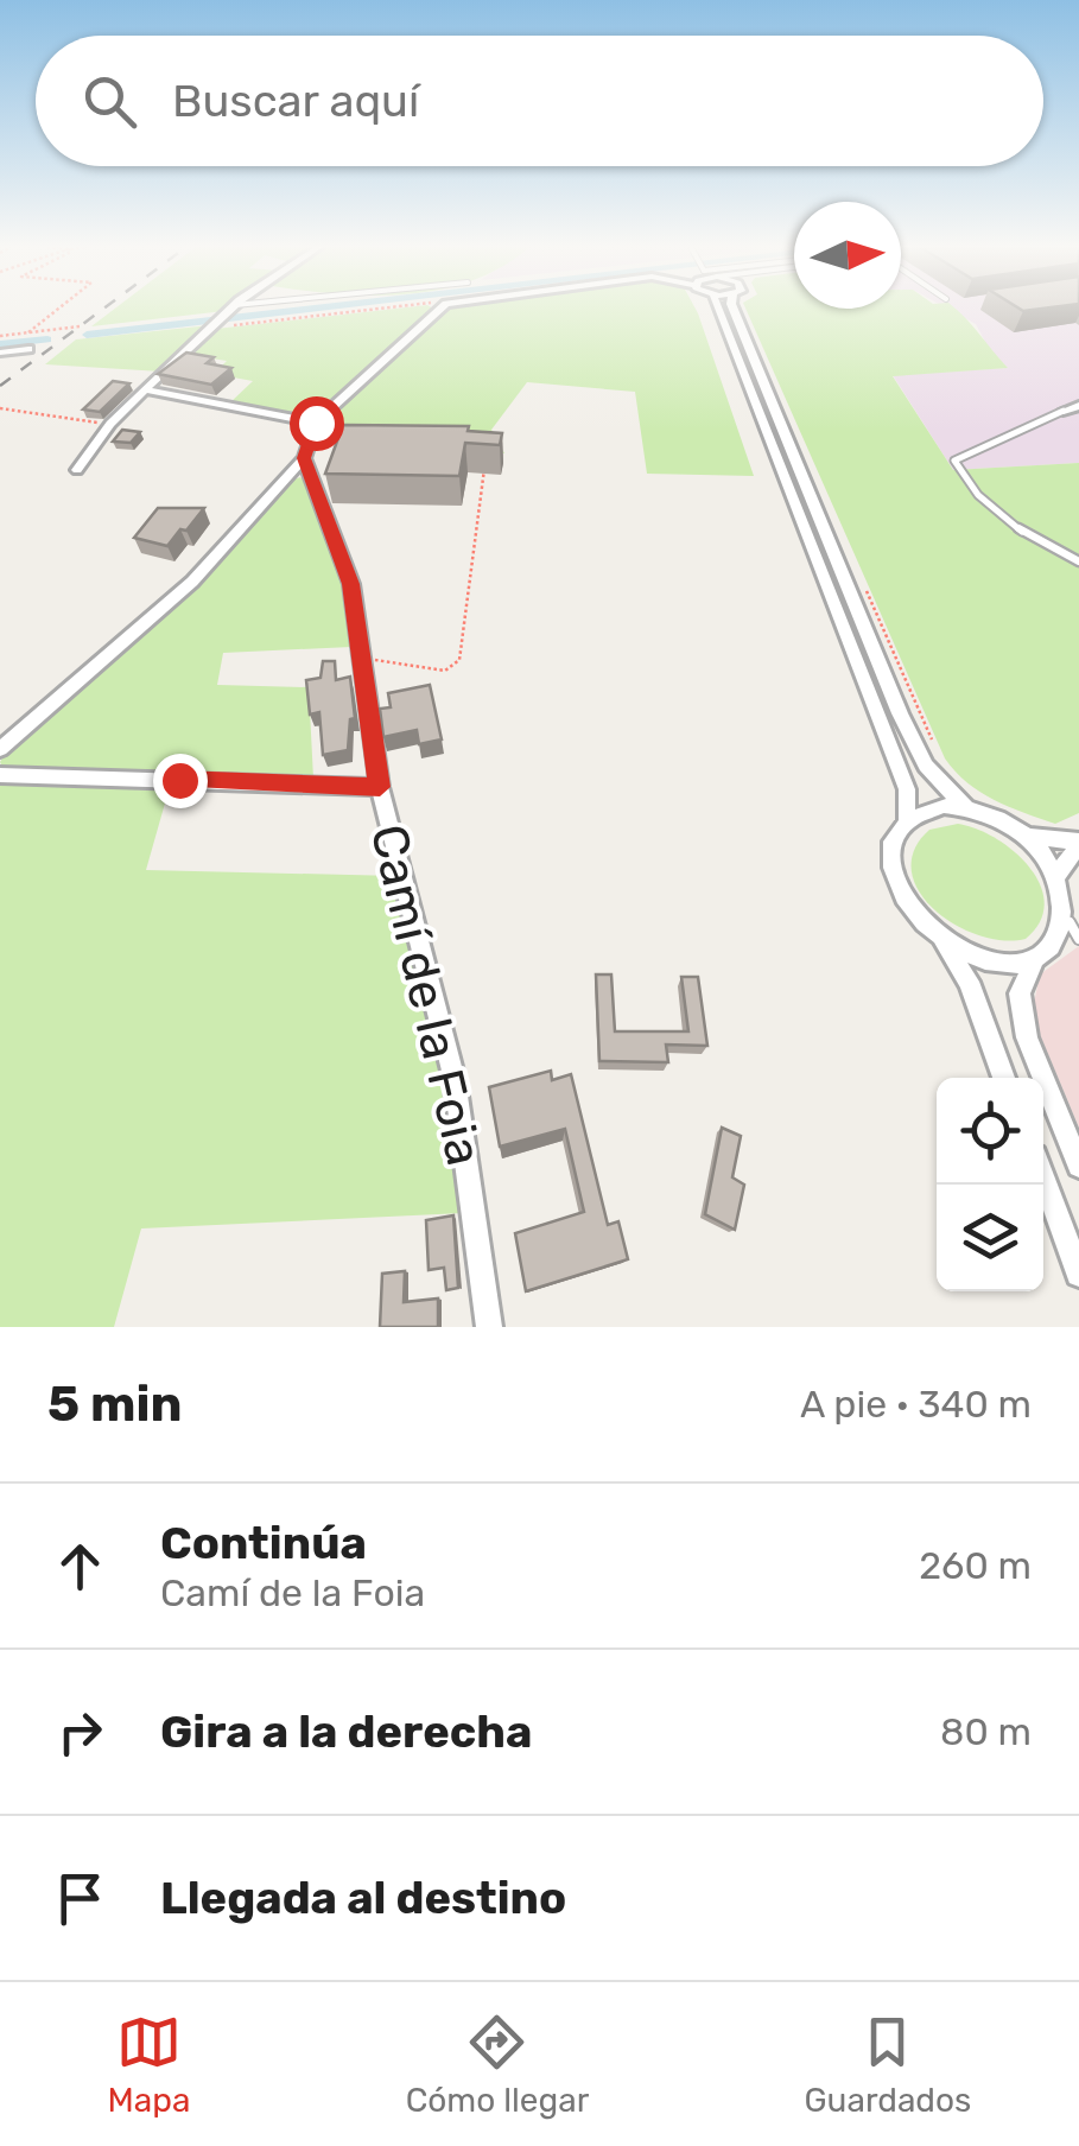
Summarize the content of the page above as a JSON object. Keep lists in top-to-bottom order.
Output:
{
  "streets": {
    "street": ["Camí de la Foia"]
  },
  "north": "right",
  "page": {
    "search": "Buscar aquí",
    "heading": ["5 min", "A pie · 340 m"],
    "list": [
      ["Continúa", "Camí de la Foia", "260 m"],
      ["Gira a la derecha", "80 m"],
      "Llegada al destino"
    ],
    "nav": ["Mapa", "Cómo llegar", "Guardados"]
  }
}
